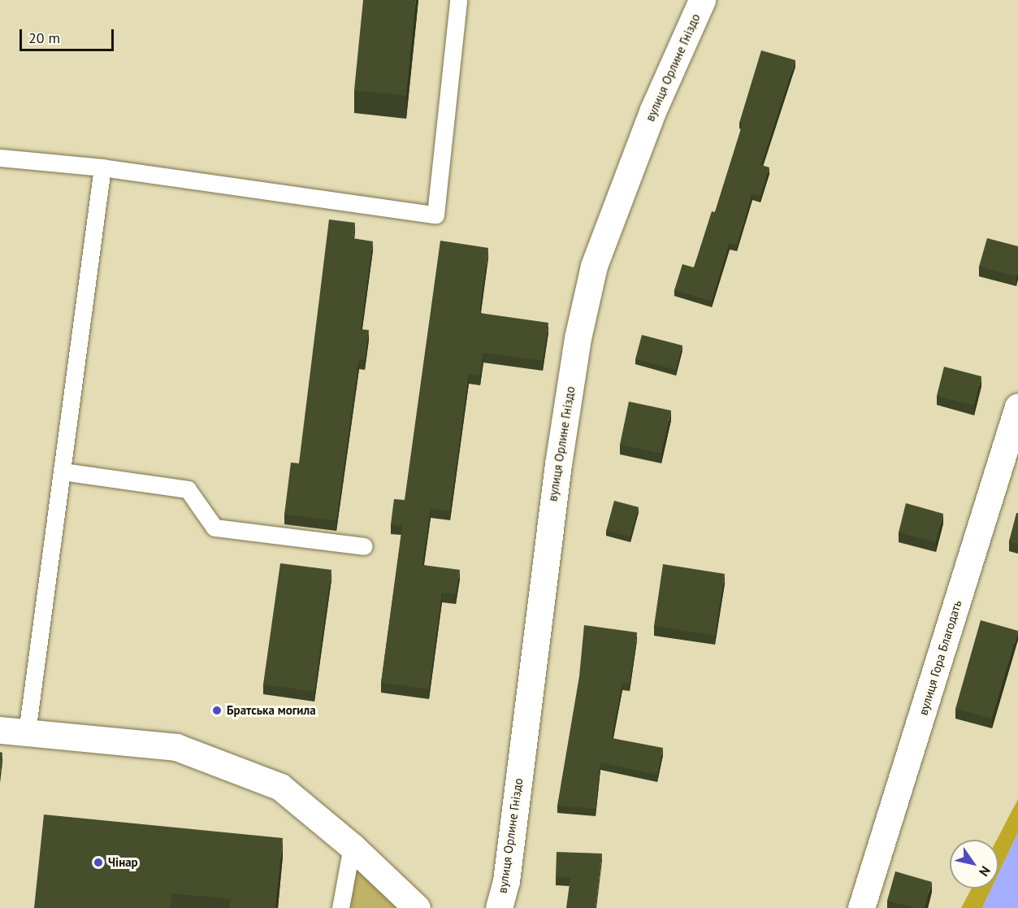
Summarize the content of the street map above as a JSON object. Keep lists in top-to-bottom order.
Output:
{
  "streets": {
    "street": ["вулиця Орлине Гніздо", "вулиця Гора Благодать"]
  },
  "places": ["Братська могила", "Чінар"],
  "scale_bar": "20 m",
  "north": "bottom right"
}
